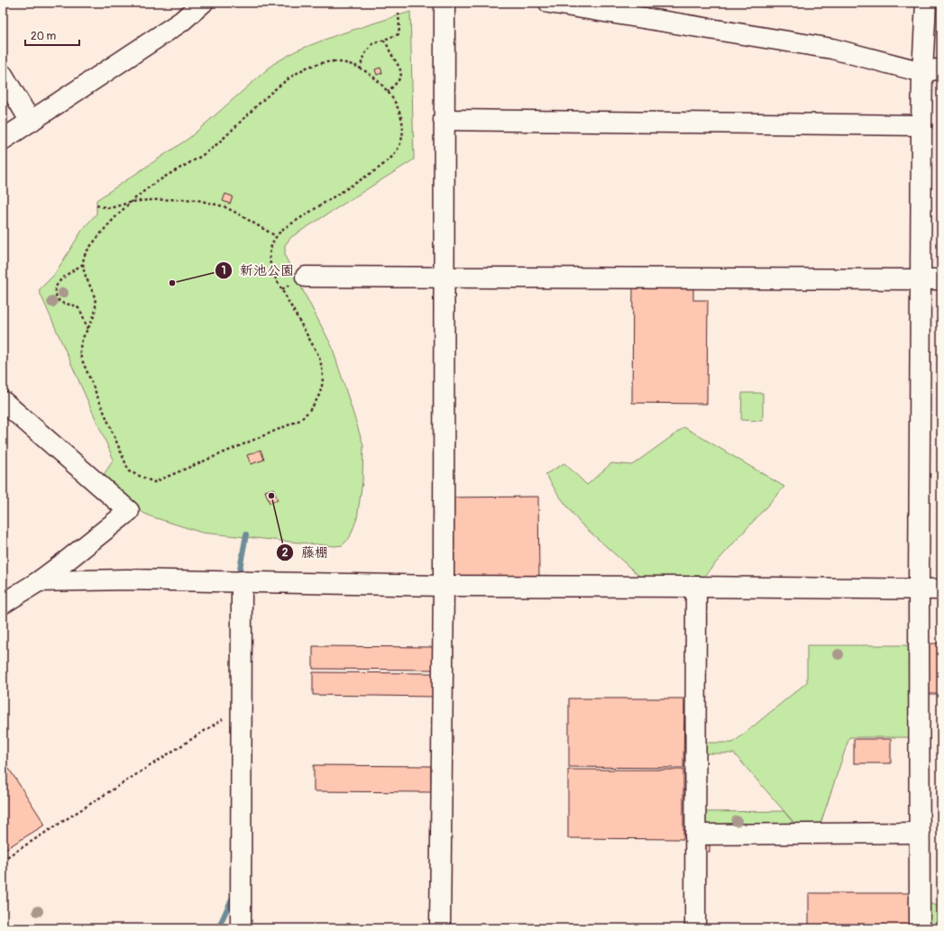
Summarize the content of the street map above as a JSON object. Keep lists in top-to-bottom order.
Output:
{
  "places": ["新池公園", "藤棚"],
  "scale_bar": "20 m"
}
